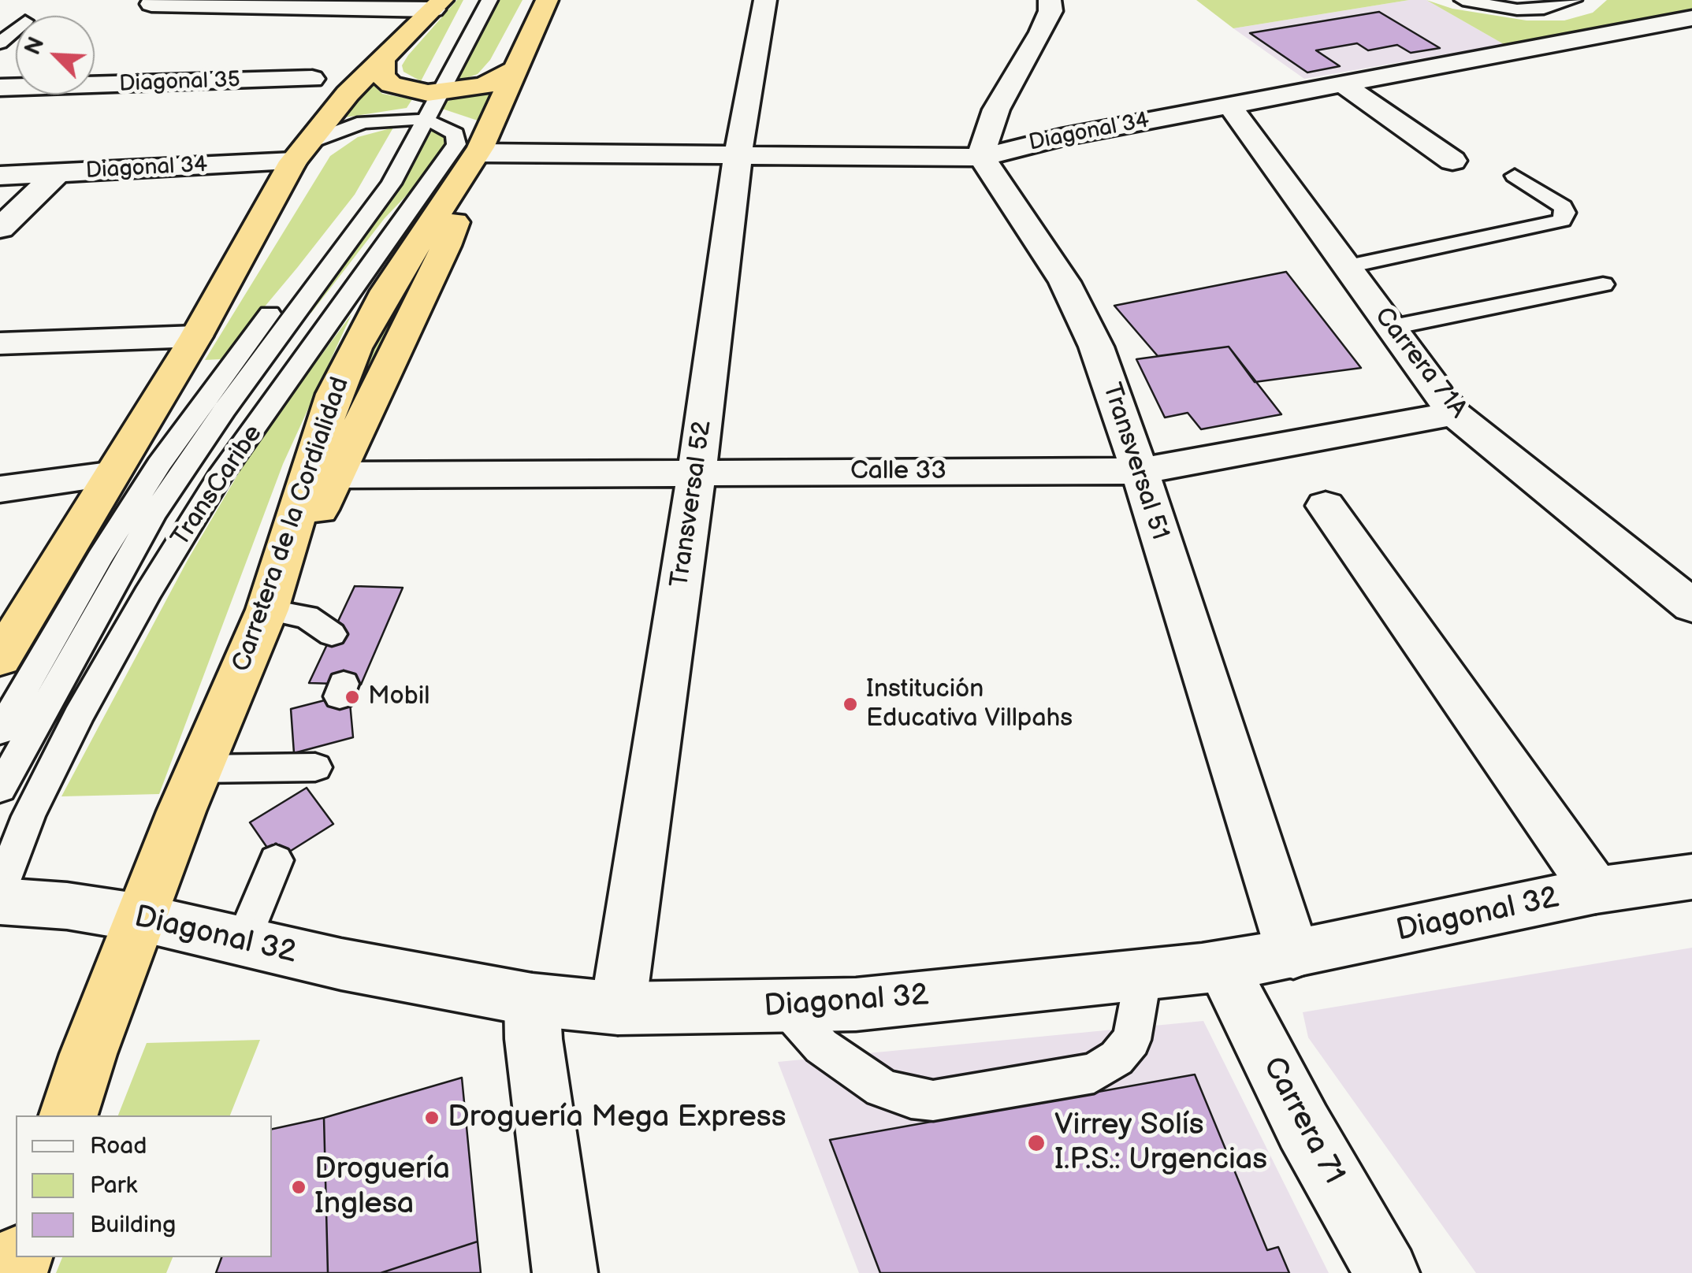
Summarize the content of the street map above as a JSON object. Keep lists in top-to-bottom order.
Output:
{
  "streets": {
    "highway": ["Carretera de la Cordialidad"],
    "street": [
      "Diagonal 35",
      "Diagonal 34",
      "Carrera 71A",
      "Transversal 51",
      "Calle 33",
      "Transversal 52",
      "Diagonal 32",
      "Carrera 71"
    ],
    "lane": ["TransCaribe"]
  },
  "crossings": [
    ["Diagonal 34", "Carrera 71A"],
    ["Diagonal 34", "Transversal 51"],
    ["Diagonal 34", "Transversal 52"],
    ["Diagonal 34", "Carretera de la Cordialidad"],
    ["Carrera 71A", "Calle 33"],
    ["Transversal 51", "Calle 33"],
    ["Transversal 51", "Diagonal 32"],
    ["Calle 33", "Transversal 52"],
    ["Transversal 52", "Diagonal 32"],
    ["Carretera de la Cordialidad", "Diagonal 32"],
    ["Diagonal 32", "Carrera 71"]
  ],
  "places": [
    "Mobil",
    "Institución Educativa Villpahs",
    "Droguería Mega Express",
    "Virrey Solís I.P.S.: Urgencias",
    "Droguería Inglesa"
  ],
  "legend": ["Road", "Park", "Building"],
  "north": "top left"
}
